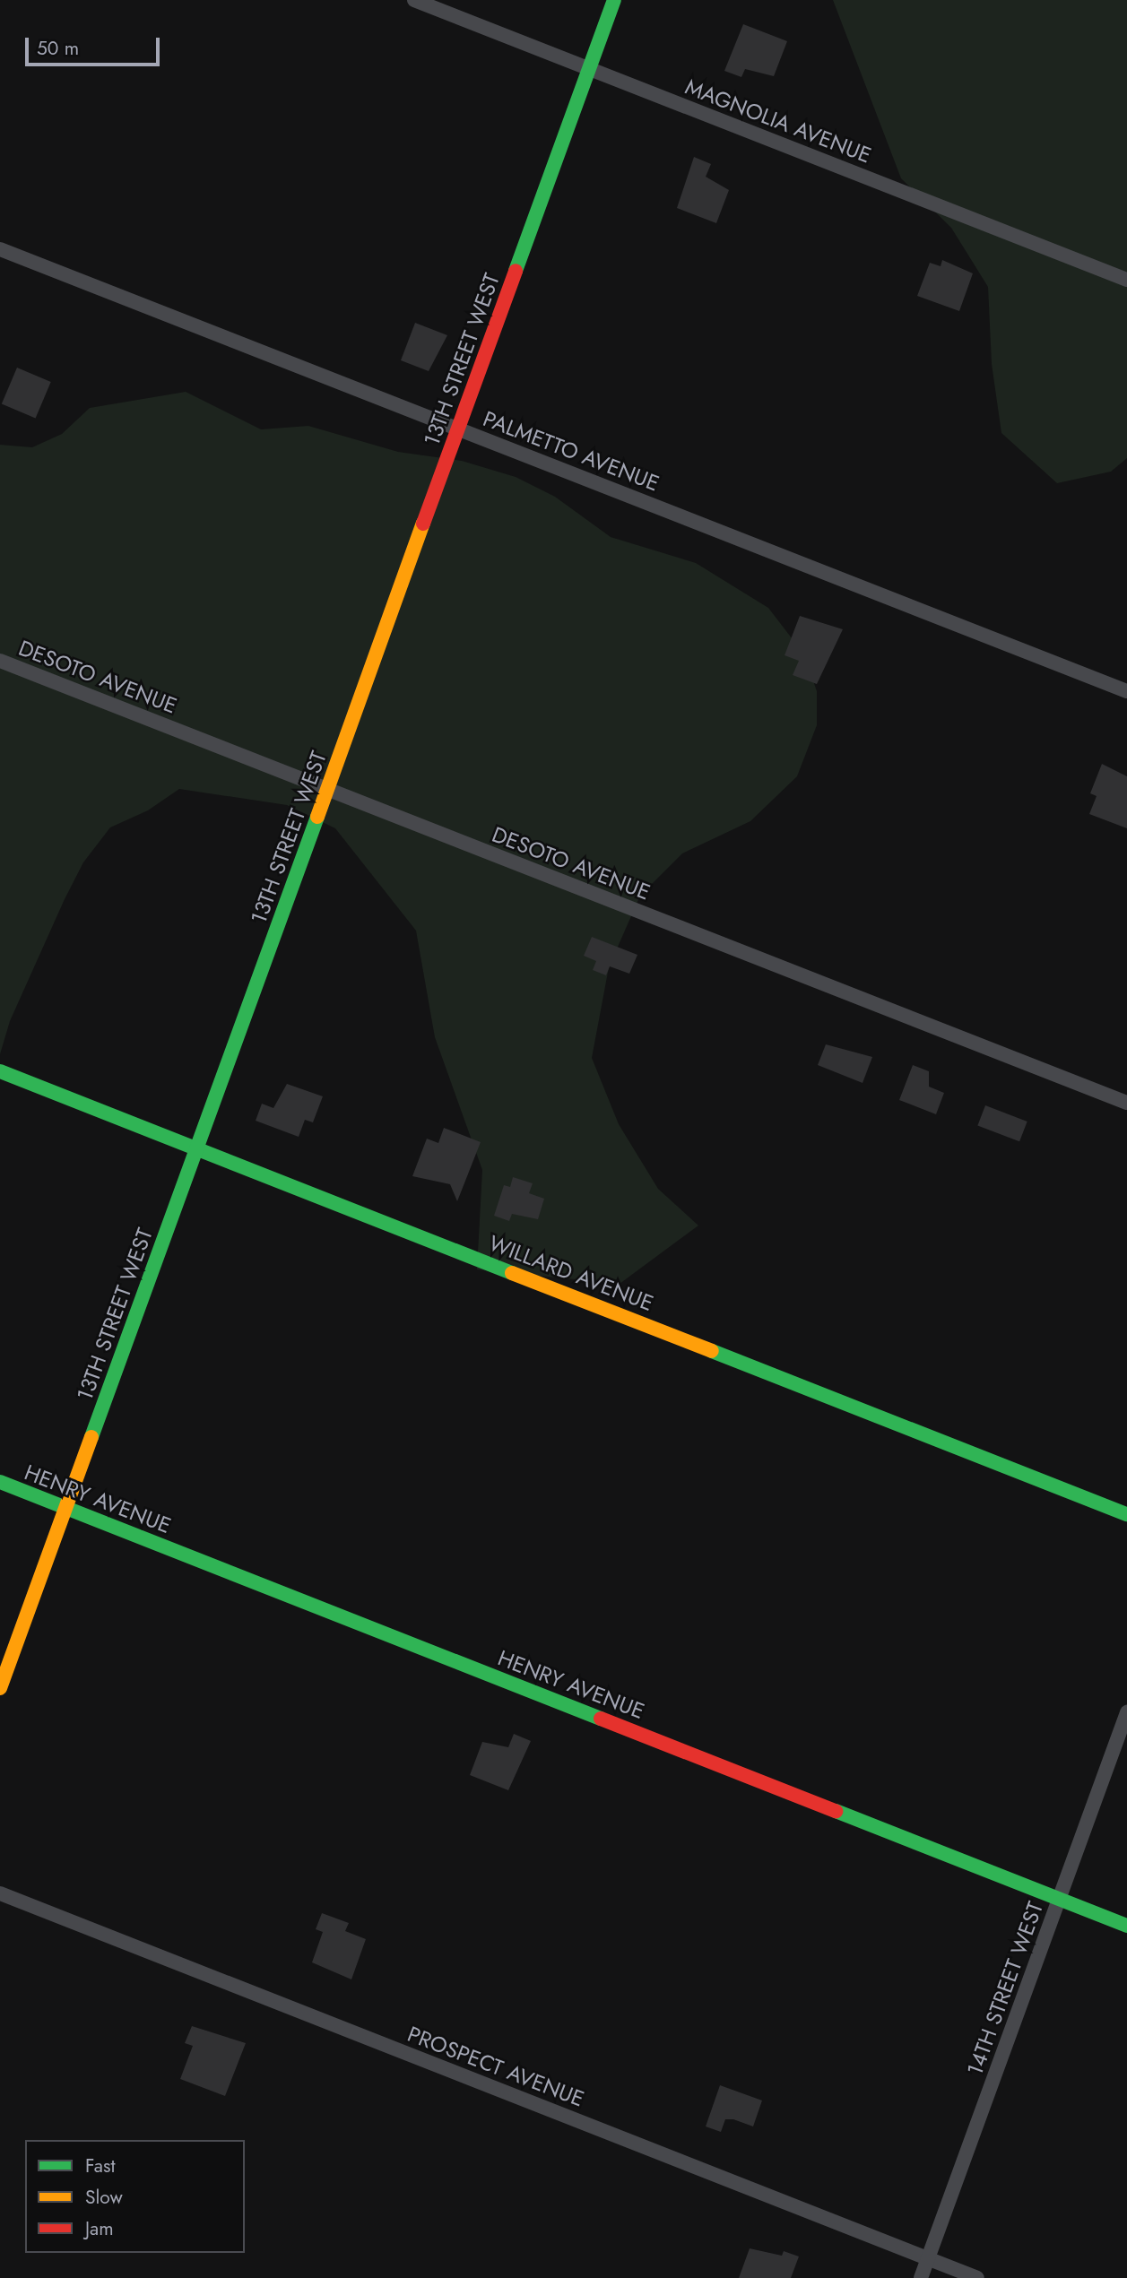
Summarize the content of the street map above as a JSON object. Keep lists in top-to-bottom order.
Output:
{
  "streets": {
    "street": [
      "MAGNOLIA AVENUE",
      "13TH STREET WEST",
      "PALMETTO AVENUE",
      "DESOTO AVENUE",
      "WILLARD AVENUE",
      "HENRY AVENUE",
      "14TH STREET WEST",
      "PROSPECT AVENUE"
    ]
  },
  "crossings": [
    ["MAGNOLIA AVENUE", "13TH STREET WEST"],
    ["13TH STREET WEST", "PALMETTO AVENUE"],
    ["13TH STREET WEST", "DESOTO AVENUE"],
    ["13TH STREET WEST", "WILLARD AVENUE"],
    ["13TH STREET WEST", "HENRY AVENUE"],
    ["HENRY AVENUE", "14TH STREET WEST"],
    ["14TH STREET WEST", "PROSPECT AVENUE"]
  ],
  "legend": ["Fast", "Slow", "Jam"],
  "scale_bar": "50 m"
}
